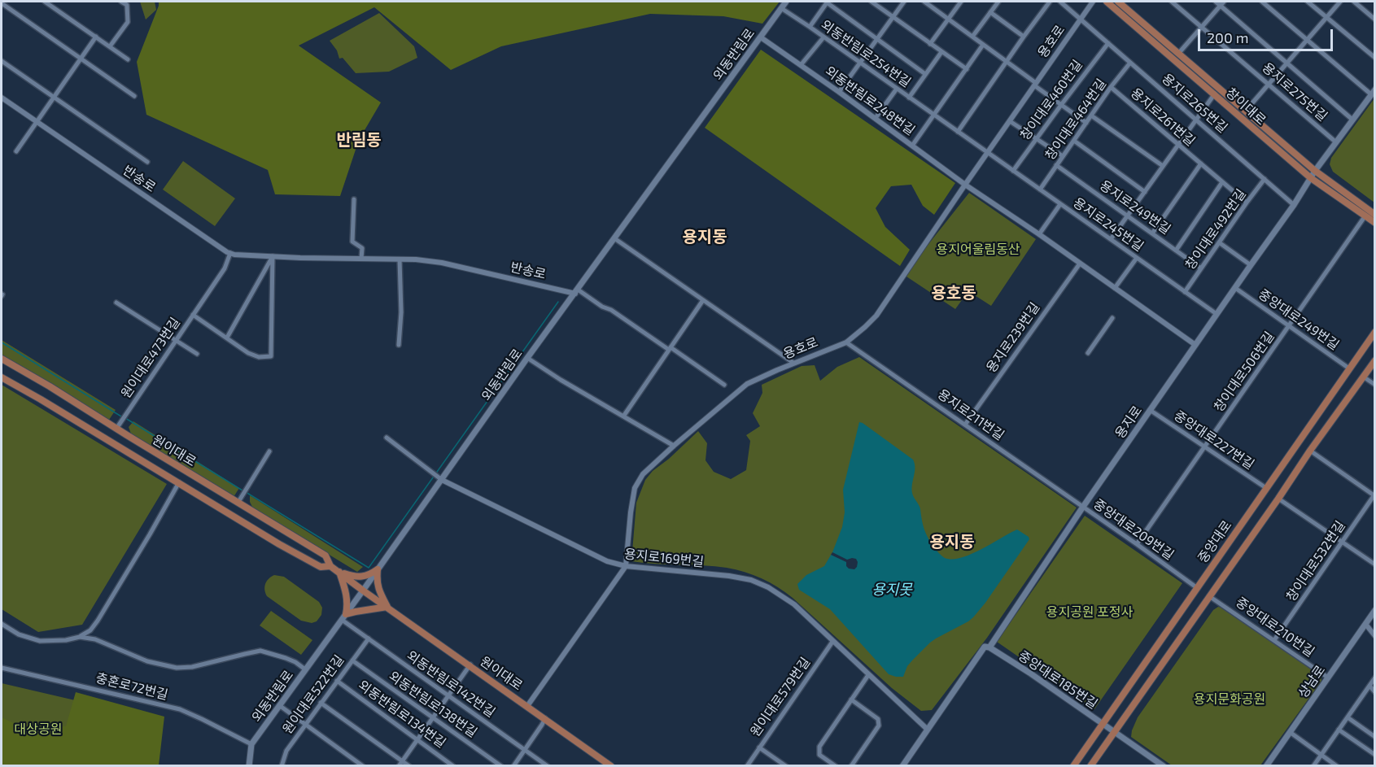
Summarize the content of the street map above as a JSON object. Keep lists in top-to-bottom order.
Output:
{
  "streets": {
    "main road": [
      "외동반림로",
      "창이대로",
      "용지로",
      "원이대로",
      "중앙대로",
      "중앙대로185번길",
      "상남로"
    ],
    "street": [
      "용호로",
      "외동반림로254번길",
      "용지로275번길",
      "창이대로460번길",
      "외동반림로248번길",
      "용지로265번길",
      "용지로261번길",
      "창이대로464번길",
      "반송로",
      "용지로249번길",
      "용지로245번길",
      "창이대로492번길",
      "중앙대로249번길",
      "용지로239번길",
      "원이대로473번길",
      "창이대로506번길",
      "용지로211번길",
      "중앙대로227번길",
      "중앙대로209번길",
      "용지로169번길",
      "창이대로532번길",
      "중앙대로210번길",
      "외동반림로142번길",
      "충혼로72번길",
      "원이대로522번길",
      "원이대로579번길",
      "외동반림로138번길",
      "외동반림로134번길"
    ]
  },
  "crossings": [
    ["용호로", "외동반림로254번길"],
    ["용호로", "외동반림로248번길"],
    ["용호로", "용지로265번길"],
    ["용호로", "용지로245번길"],
    ["용호로", "용지로211번길"],
    ["용호로", "원이대로"],
    ["용호로", "용지로169번길"],
    ["외동반림로254번길", "외동반림로"],
    ["외동반림로254번길", "용지로245번길"],
    ["외동반림로", "외동반림로248번길"],
    ["외동반림로", "반송로"],
    ["외동반림로", "원이대로"],
    ["외동반림로", "용지로169번길"],
    ["외동반림로", "외동반림로142번길"],
    ["외동반림로", "충혼로72번길"],
    ["용지로275번길", "용지로"],
    ["창이대로460번길", "용지로265번길"],
    ["창이대로460번길", "용지로245번길"],
    ["용지로265번길", "창이대로464번길"],
    ["용지로265번길", "창이대로492번길"],
    ["용지로265번길", "용지로"],
    ["창이대로", "창이대로506번길"],
    ["창이대로", "용지로"],
    ["용지로261번길", "창이대로464번길"],
    ["용지로261번길", "용지로249번길"],
    ["용지로261번길", "창이대로492번길"],
    ["창이대로464번길", "용지로249번길"],
    ["창이대로464번길", "용지로245번길"],
    ["반송로", "원이대로473번길"],
    ["용지로249번길", "창이대로492번길"],
    ["용지로245번길", "창이대로492번길"],
    ["용지로245번길", "용지로"],
    ["중앙대로249번길", "창이대로506번길"],
    ["중앙대로249번길", "용지로"],
    ["중앙대로249번길", "중앙대로"],
    ["용지로239번길", "용지로211번길"],
    ["원이대로473번길", "원이대로"],
    ["창이대로506번길", "중앙대로227번길"],
    ["창이대로506번길", "중앙대로209번길"],
    ["용지로211번길", "용지로"],
    ["용지로211번길", "중앙대로209번길"],
    ["용지로", "중앙대로227번길"],
    ["용지로", "중앙대로209번길"],
    ["용지로", "용지로169번길"],
    ["용지로", "중앙대로185번길"],
    ["중앙대로227번길", "중앙대로"],
    ["중앙대로209번길", "중앙대로"],
    ["중앙대로", "중앙대로210번길"],
    ["중앙대로", "중앙대로185번길"],
    ["용지로169번길", "원이대로579번길"],
    ["창이대로532번길", "중앙대로210번길"],
    ["중앙대로210번길", "상남로"],
    ["외동반림로142번길", "원이대로522번길"],
    ["원이대로522번길", "외동반림로138번길"],
    ["원이대로522번길", "외동반림로134번길"]
  ],
  "districts": [
    "반림동",
    "용지동",
    "용호동",
    "용지동"
  ],
  "water": ["용지못"],
  "parks": [
    "용지어울림동산",
    "용지공원 포정사",
    "용지문화공원",
    "대상공원"
  ],
  "scale_bar": "200 m"
}
